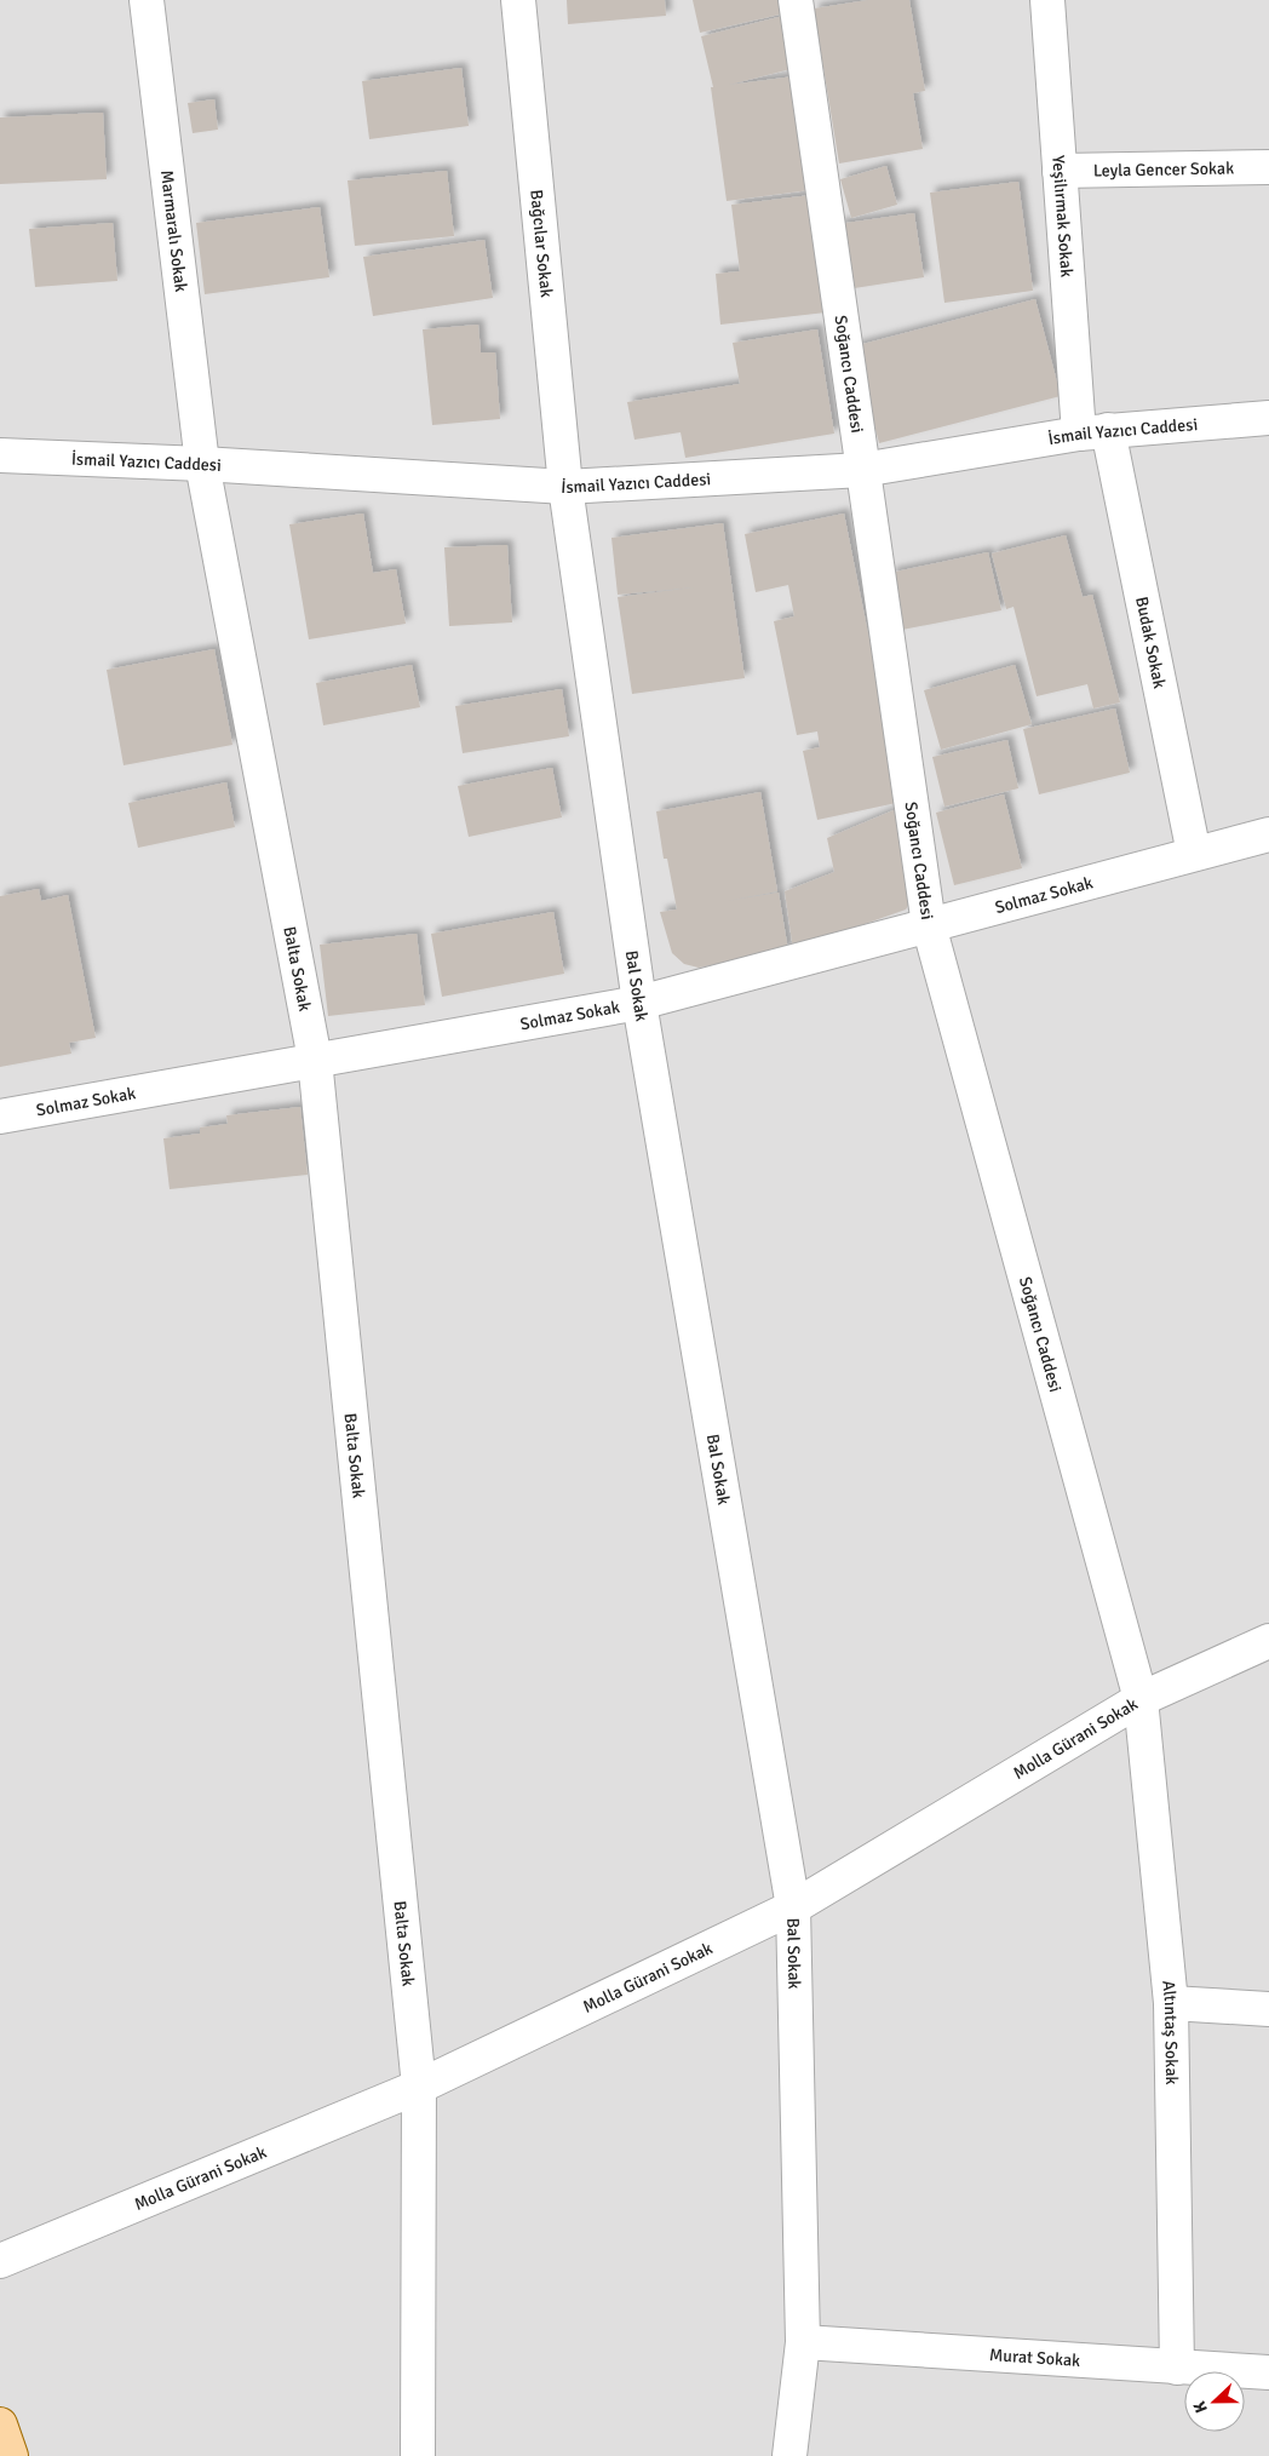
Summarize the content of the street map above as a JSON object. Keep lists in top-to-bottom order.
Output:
{
  "streets": {
    "street": [
      "Leyla Gencer Sokak",
      "Yeşilırmak Sokak",
      "Marmaralı Sokak",
      "Bağcılar Sokak",
      "Soğancı Caddesi",
      "İsmail Yazıcı Caddesi",
      "Budak Sokak",
      "Solmaz Sokak",
      "Balta Sokak",
      "Bal Sokak",
      "Molla Gürani Sokak",
      "Altıntaş Sokak",
      "Murat Sokak"
    ]
  },
  "crossings": [
    ["Leyla Gencer Sokak", "Yeşilırmak Sokak"],
    ["Yeşilırmak Sokak", "İsmail Yazıcı Caddesi"],
    ["Yeşilırmak Sokak", "Budak Sokak"],
    ["Marmaralı Sokak", "İsmail Yazıcı Caddesi"],
    ["Marmaralı Sokak", "Balta Sokak"],
    ["Bağcılar Sokak", "İsmail Yazıcı Caddesi"],
    ["Bağcılar Sokak", "Bal Sokak"],
    ["Soğancı Caddesi", "İsmail Yazıcı Caddesi"],
    ["Soğancı Caddesi", "Solmaz Sokak"],
    ["Soğancı Caddesi", "Molla Gürani Sokak"],
    ["Soğancı Caddesi", "Altıntaş Sokak"],
    ["İsmail Yazıcı Caddesi", "Budak Sokak"],
    ["İsmail Yazıcı Caddesi", "Balta Sokak"],
    ["İsmail Yazıcı Caddesi", "Bal Sokak"],
    ["Budak Sokak", "Solmaz Sokak"],
    ["Solmaz Sokak", "Balta Sokak"],
    ["Solmaz Sokak", "Bal Sokak"],
    ["Balta Sokak", "Molla Gürani Sokak"],
    ["Bal Sokak", "Molla Gürani Sokak"],
    ["Bal Sokak", "Murat Sokak"],
    ["Molla Gürani Sokak", "Altıntaş Sokak"],
    ["Altıntaş Sokak", "Murat Sokak"]
  ],
  "north": "left"
}
